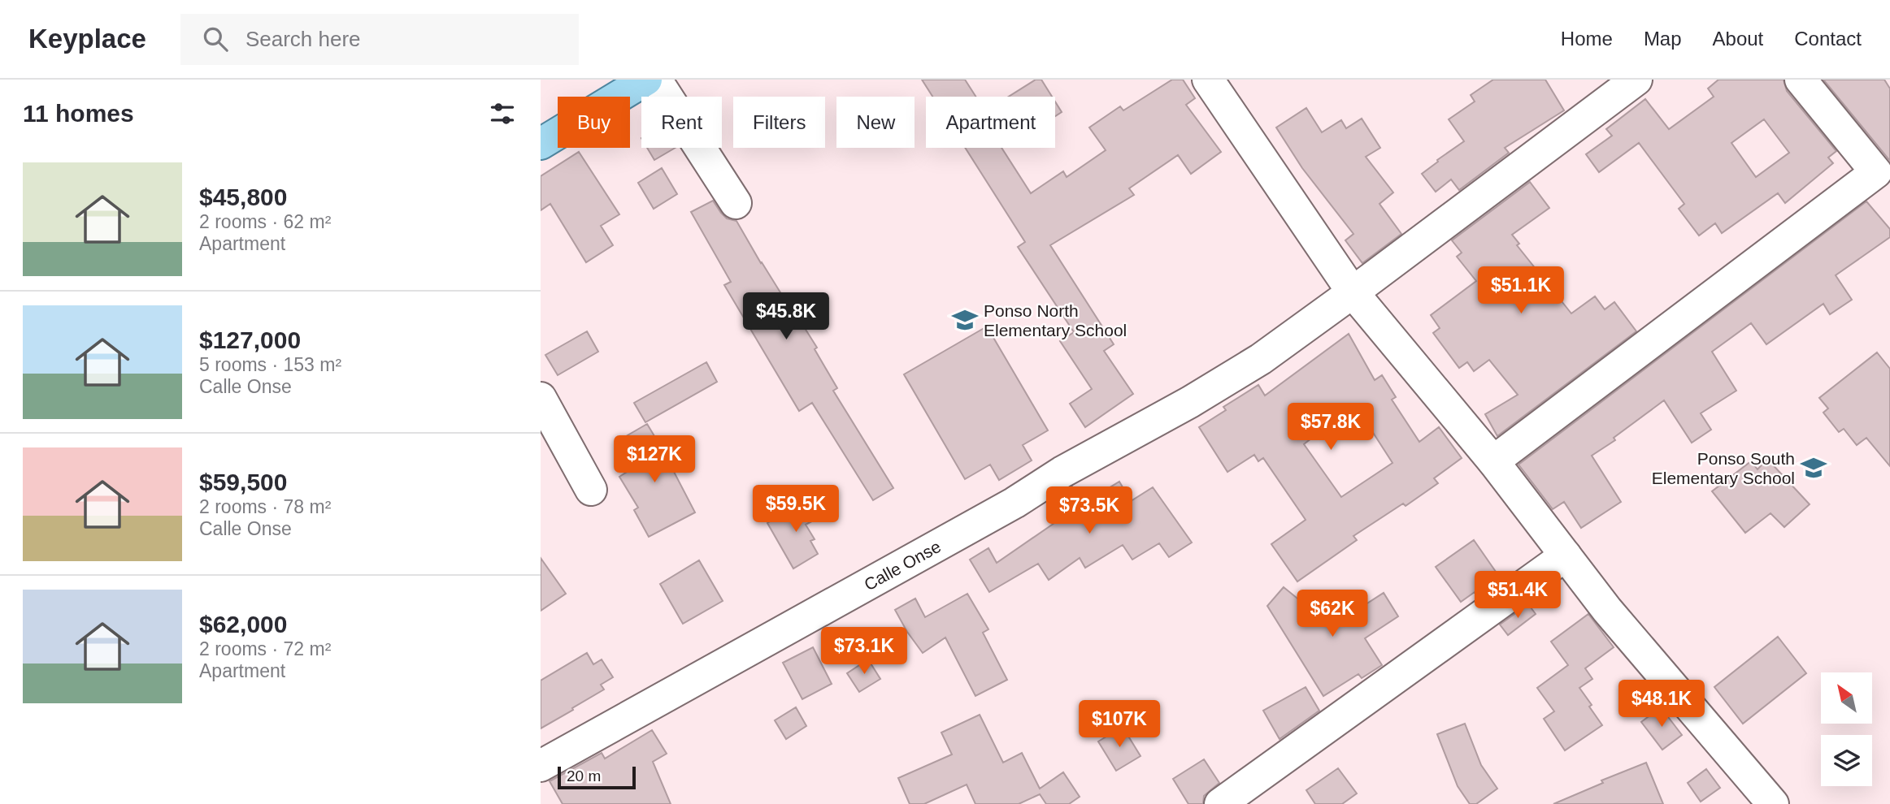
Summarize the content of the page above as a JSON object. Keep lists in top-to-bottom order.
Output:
{
  "streets": {
    "street": ["Calle Onse"]
  },
  "places": {
    "school or university": ["Ponso North Elementary School", "Ponso South Elementary School"]
  },
  "scale_bar": "20 m",
  "north": "top left",
  "page": {
    "header": "Keyplace",
    "search": "Search here",
    "nav": [
      "Home",
      "Map",
      "About",
      "Contact"
    ],
    "heading": "11 homes",
    "chip": [
      "Buy",
      "Rent",
      "Filters",
      "New",
      "Apartment"
    ],
    "list": [
      {
        "name": "$45,800",
        "note": "2 rooms · 62 m² · Apartment"
      },
      {
        "name": "$127,000",
        "note": "5 rooms · 153 m² · Calle Onse"
      },
      {
        "name": "$59,500",
        "note": "2 rooms · 78 m² · Calle Onse"
      },
      {
        "name": "$62,000",
        "note": "2 rooms · 72 m² · Apartment"
      }
    ],
    "price": [
      "$51.1K",
      "$45.8K",
      "$57.8K",
      "$127K",
      "$59.5K",
      "$73.5K",
      "$51.4K",
      "$62K",
      "$73.1K",
      "$48.1K",
      "$107K"
    ],
    "scale": "20 m"
  }
}
